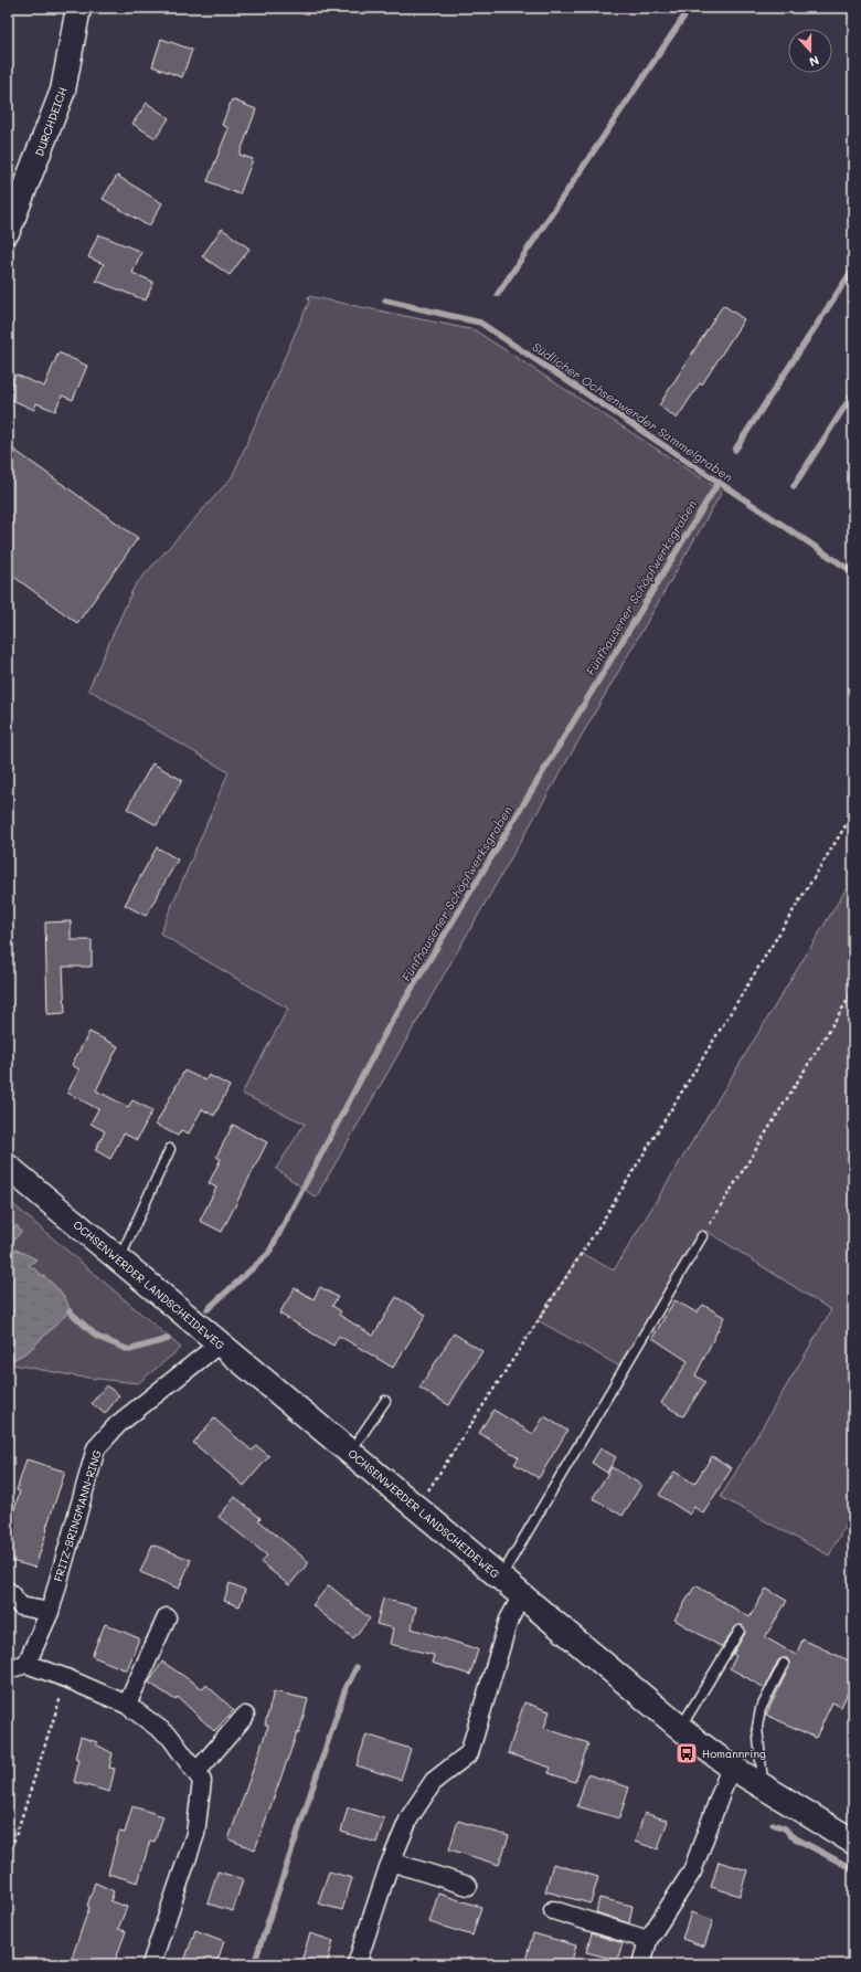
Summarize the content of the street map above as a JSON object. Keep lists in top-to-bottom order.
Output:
{
  "streets": {
    "street": ["DURCHDEICH", "OCHSENWERDER LANDSCHEIDEWEG", "FRITZ-BRINGMANN-RING"]
  },
  "crossings": [
    ["OCHSENWERDER LANDSCHEIDEWEG", "FRITZ-BRINGMANN-RING"]
  ],
  "water": ["Südlicher Ochsenwerder Sammelgraben", "Fünfhausener Schöpfwerksgraben"],
  "places": {
    "bus stop": ["Homannring"]
  },
  "north": "bottom"
}
